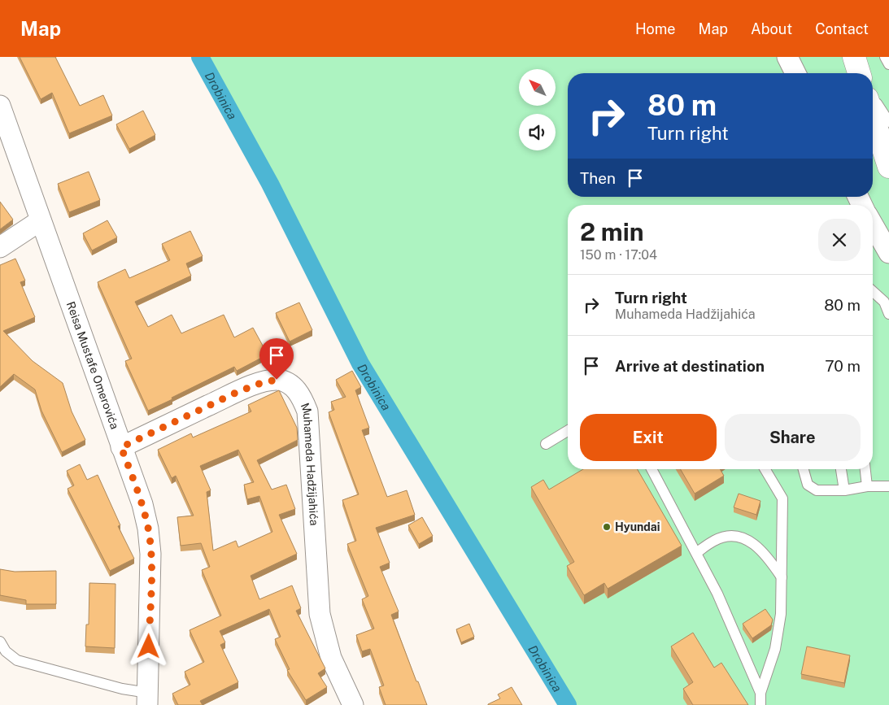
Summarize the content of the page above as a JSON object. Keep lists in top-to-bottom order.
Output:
{
  "streets": {
    "street": ["Reisa Mustafe Omerovića", "Muhameda Hadžijahića"]
  },
  "crossings": [
    ["Reisa Mustafe Omerovića", "Muhameda Hadžijahića"]
  ],
  "water": ["Drobinica"],
  "places": ["Hyundai"],
  "north": "top left",
  "page": {
    "header": "Map",
    "nav": [
      "Home",
      "Map",
      "About",
      "Contact"
    ],
    "turn": ["80 m", "Turn right"],
    "then": "Then",
    "heading": ["2 min", "150 m · 17:04"],
    "list": [
      {
        "name": "Turn right",
        "note": "Muhameda Hadžijahića",
        "value": "80 m"
      },
      {
        "name": "Arrive at destination",
        "value": "70 m"
      }
    ],
    "buttons": ["Exit", "Share"]
  }
}
